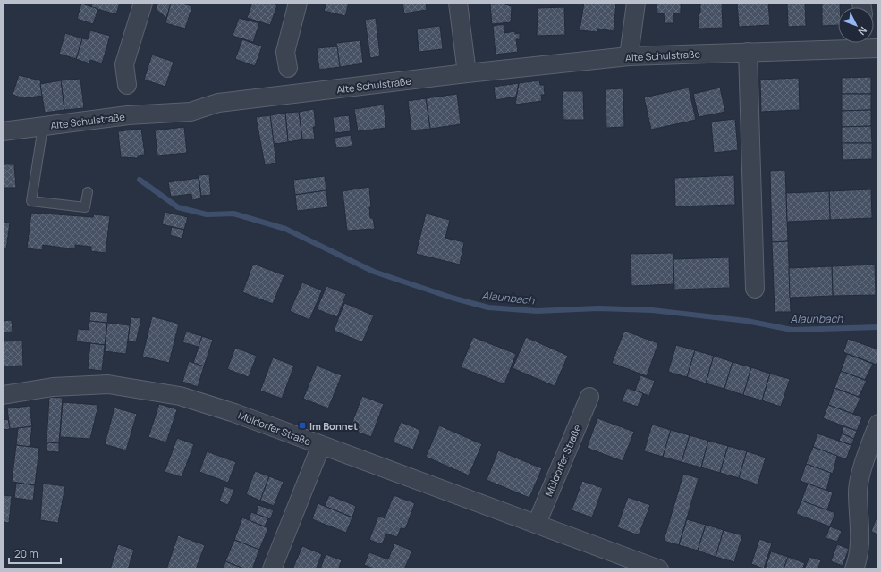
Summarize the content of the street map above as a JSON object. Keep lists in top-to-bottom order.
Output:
{
  "streets": {
    "street": ["Alte Schulstraße", "Müldorfer Straße"]
  },
  "water": ["Alaunbach"],
  "places": {
    "transit": ["Im Bonnet"]
  },
  "scale_bar": "20 m",
  "north": "bottom right"
}
